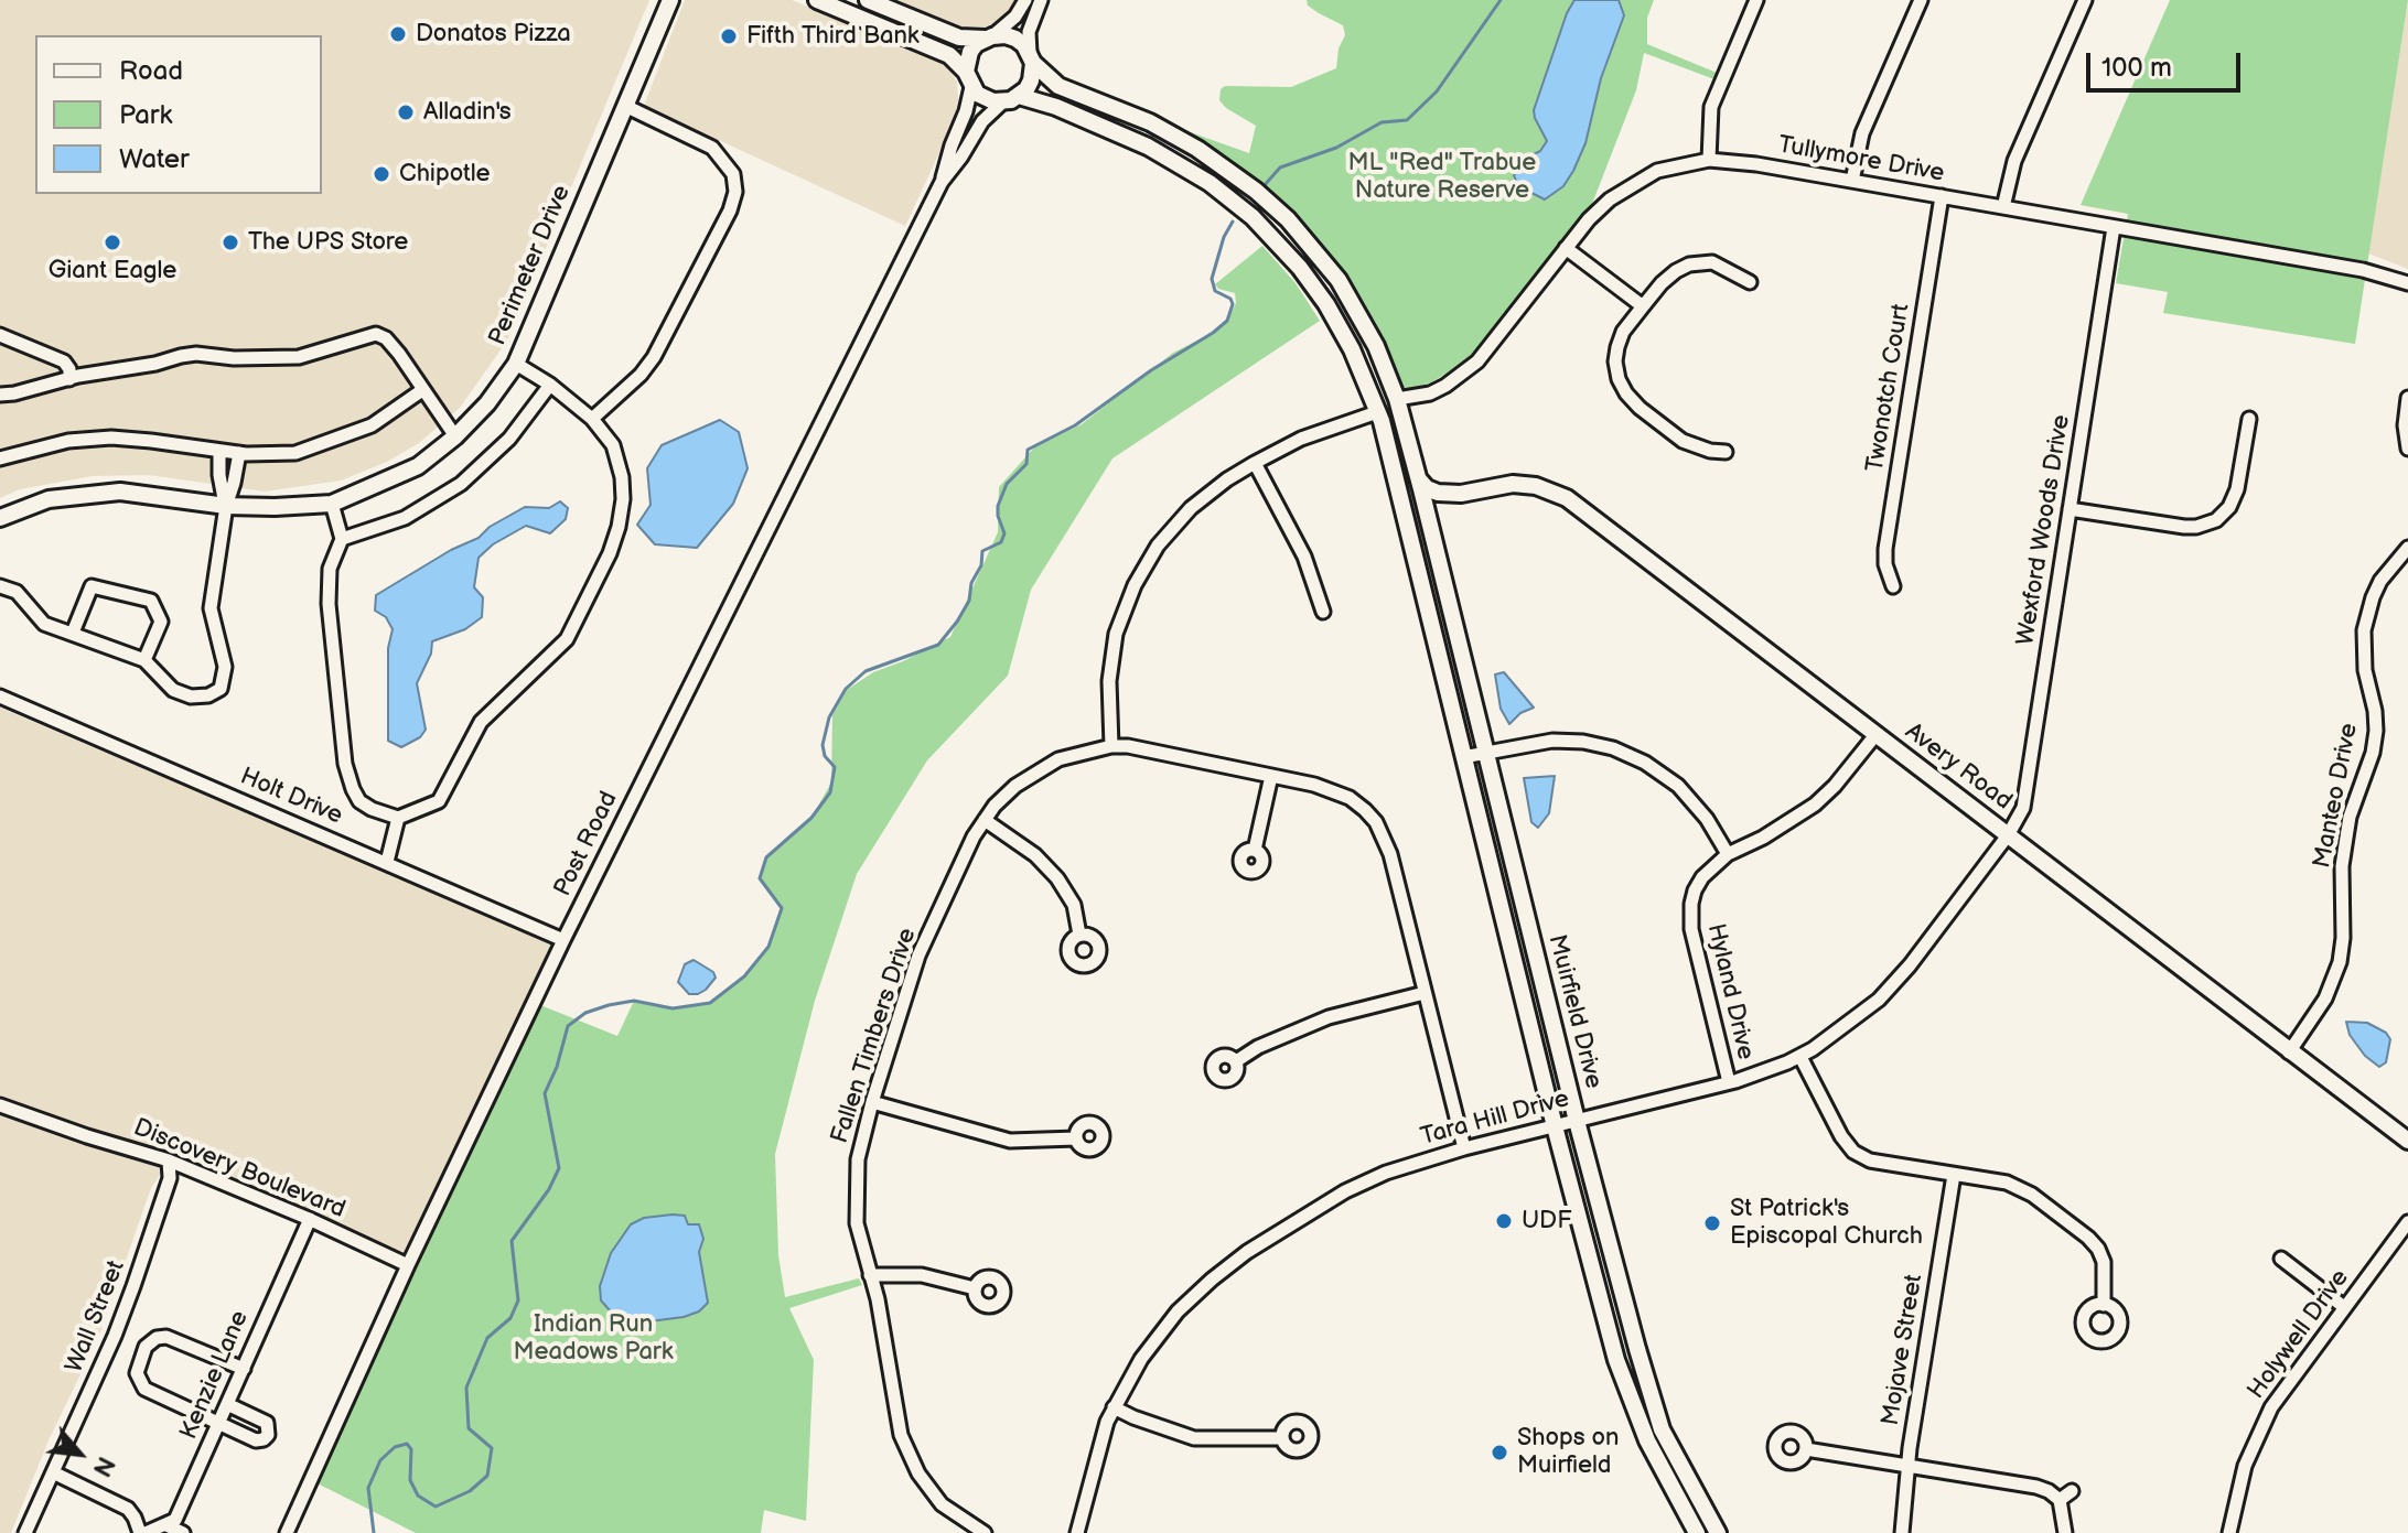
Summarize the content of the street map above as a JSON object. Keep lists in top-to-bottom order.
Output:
{
  "streets": {
    "main road": ["Perimeter Drive", "Avery Road", "Muirfield Drive"],
    "street": [
      "Tullymore Drive",
      "Twonotch Court",
      "Wexford Woods Drive",
      "Manteo Drive",
      "Holt Drive",
      "Post Road",
      "Hyland Drive",
      "Fallen Timbers Drive",
      "Tara Hill Drive",
      "Discovery Boulevard",
      "Wall Street",
      "Holywell Drive",
      "Mojave Street",
      "Kenzie Lane"
    ]
  },
  "crossings": [
    ["Tullymore Drive", "Twonotch Court"],
    ["Tullymore Drive", "Wexford Woods Drive"],
    ["Tullymore Drive", "Muirfield Drive"],
    ["Wexford Woods Drive", "Avery Road"],
    ["Wexford Woods Drive", "Tara Hill Drive"],
    ["Avery Road", "Manteo Drive"],
    ["Avery Road", "Hyland Drive"],
    ["Avery Road", "Muirfield Drive"],
    ["Avery Road", "Tara Hill Drive"],
    ["Holt Drive", "Post Road"],
    ["Post Road", "Discovery Boulevard"],
    ["Hyland Drive", "Tara Hill Drive"],
    ["Muirfield Drive", "Tara Hill Drive"],
    ["Fallen Timbers Drive", "Tara Hill Drive"],
    ["Discovery Boulevard", "Wall Street"],
    ["Discovery Boulevard", "Kenzie Lane"]
  ],
  "parks": ["ML \"Red\" Trabue Nature Reserve", "Indian Run Meadows Park"],
  "places": [
    "Donatos Pizza",
    "Fifth Third Bank",
    "Alladin's",
    "Chipotle",
    "Giant Eagle",
    "The UPS Store",
    "UDF",
    "St Patrick's Episcopal Church",
    "Shops on Muirfield"
  ],
  "legend": ["Road", "Park", "Water"],
  "scale_bar": "100 m",
  "north": "bottom right"
}
